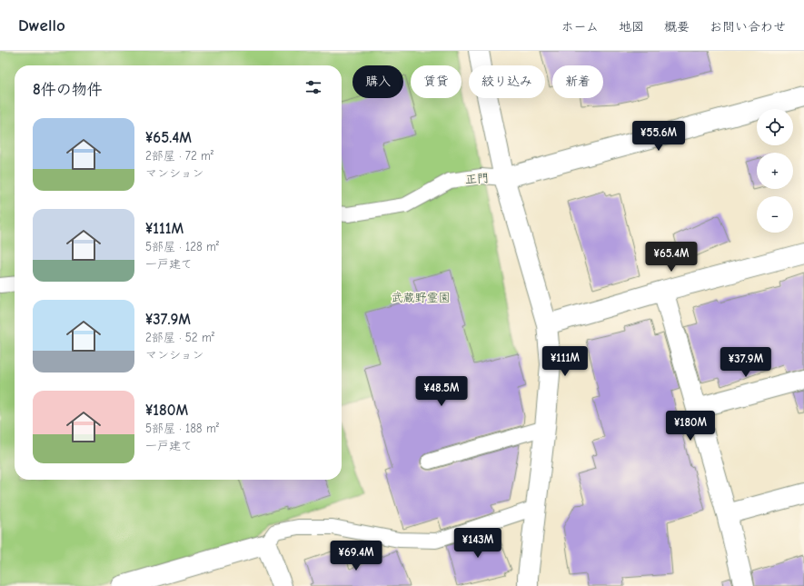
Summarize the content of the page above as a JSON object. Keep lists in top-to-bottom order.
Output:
{
  "streets": {
    "lane": ["正門"]
  },
  "parks": ["武蔵野霊園"],
  "page": {
    "header": "Dwello",
    "nav": [
      "ホーム",
      "地図",
      "概要",
      "お問い合わせ"
    ],
    "chip": [
      "購入",
      "賃貸",
      "絞り込み",
      "新着"
    ],
    "heading": "8件の物件",
    "map_buttons": ["+", "−"],
    "list": [
      {
        "name": "¥65.4M",
        "note": "2部屋 · 72 m² · マンション"
      },
      {
        "name": "¥111M",
        "note": "5部屋 · 128 m² · 一戸建て"
      },
      {
        "name": "¥37.9M",
        "note": "2部屋 · 52 m² · マンション"
      },
      {
        "name": "¥180M",
        "note": "5部屋 · 188 m² · 一戸建て"
      }
    ],
    "price": [
      "¥55.6M",
      "¥65.4M",
      "¥111M",
      "¥37.9M",
      "¥48.5M",
      "¥180M",
      "¥143M",
      "¥69.4M"
    ]
  }
}
